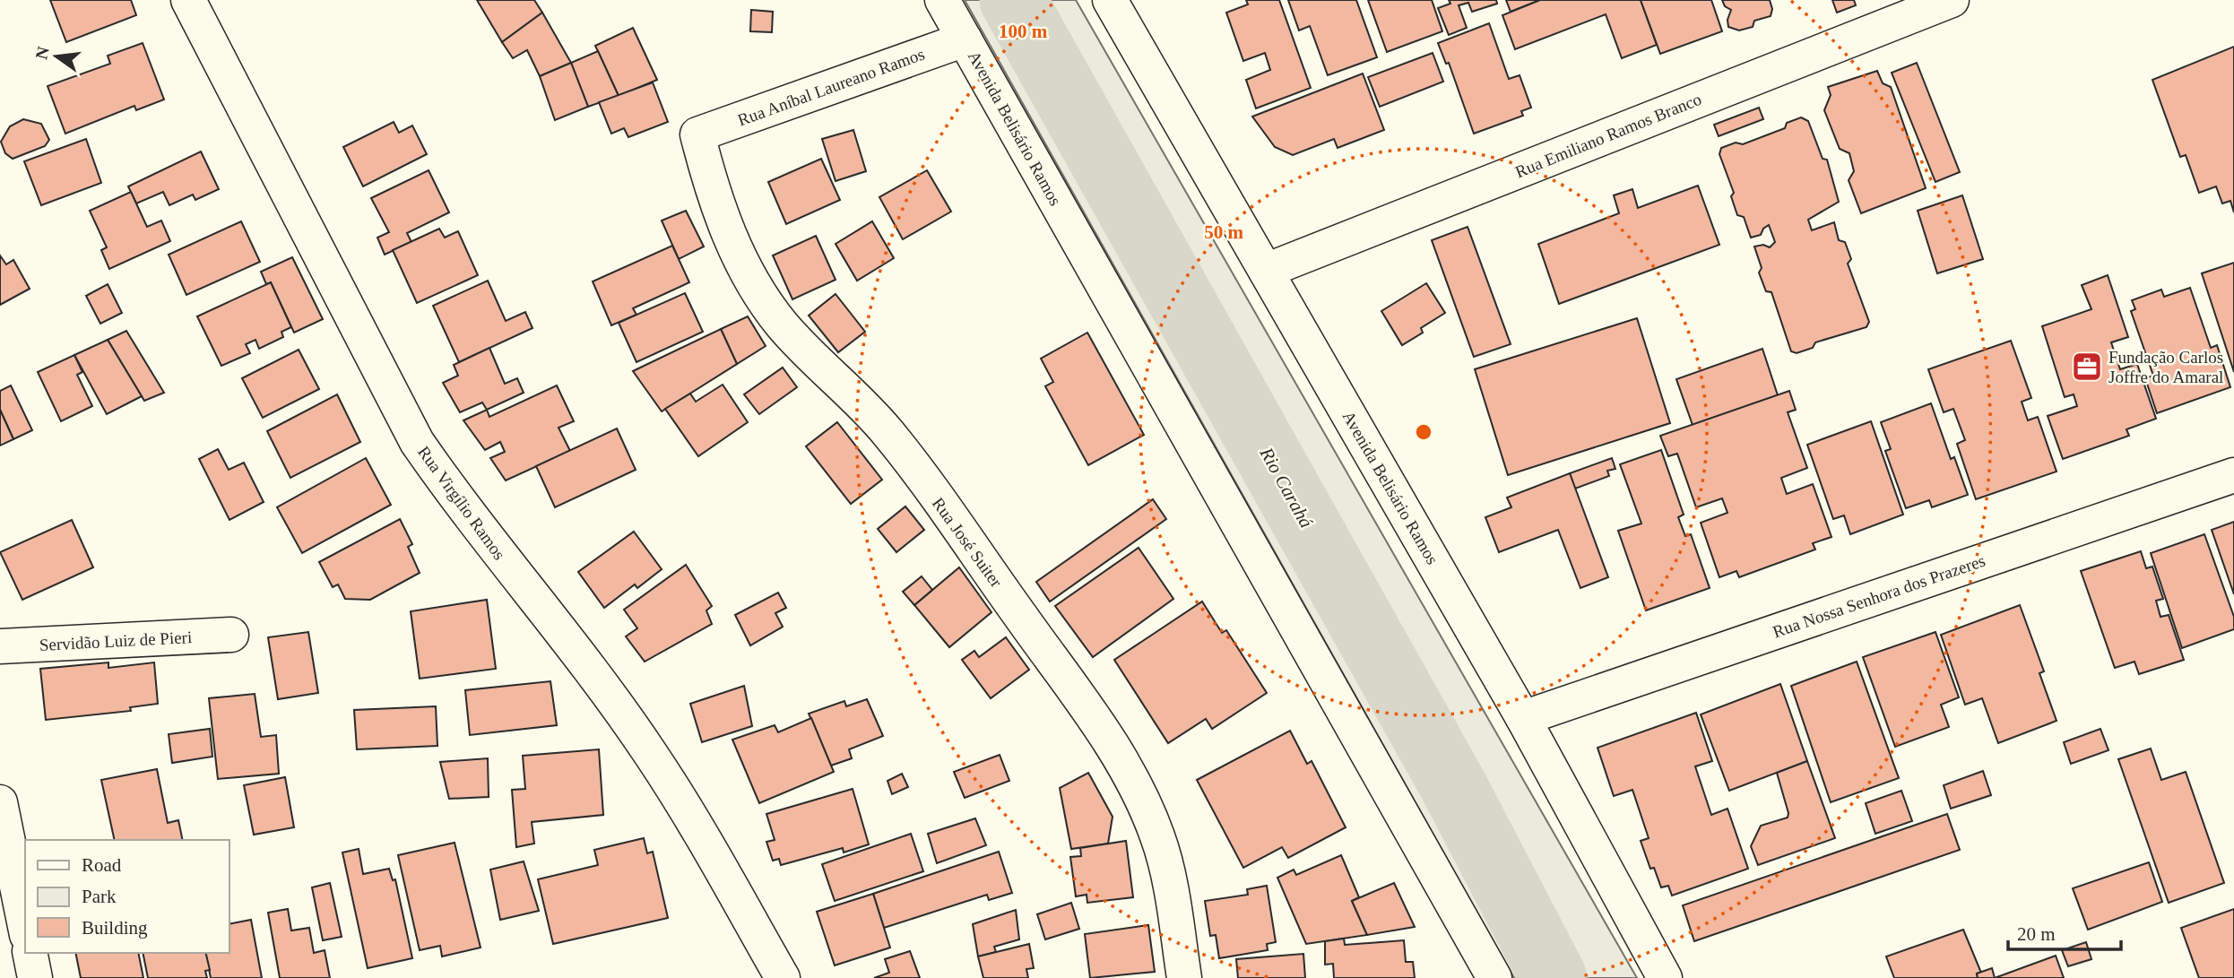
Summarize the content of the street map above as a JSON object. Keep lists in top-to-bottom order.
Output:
{
  "streets": {
    "street": [
      "Rua Aníbal Laureano Ramos",
      "Avenida Belisário Ramos",
      "Rua Emiliano Ramos Branco",
      "Rua Virgílio Ramos",
      "Rua José Suiter",
      "Rua Nossa Senhora dos Prazeres",
      "Servidão Luiz de Pieri"
    ]
  },
  "crossings": [
    ["Rua Aníbal Laureano Ramos", "Avenida Belisário Ramos"],
    ["Rua Aníbal Laureano Ramos", "Rua José Suiter"],
    ["Avenida Belisário Ramos", "Rua Emiliano Ramos Branco"],
    ["Avenida Belisário Ramos", "Rua Nossa Senhora dos Prazeres"]
  ],
  "water": ["Rio Carahá"],
  "places": {
    "office": ["Fundação Carlos Joffre do Amaral"]
  },
  "legend": ["Road", "Park", "Building"],
  "scale_bar": "20 m",
  "north": "left",
  "rings": ["100 m", "50 m"]
}
